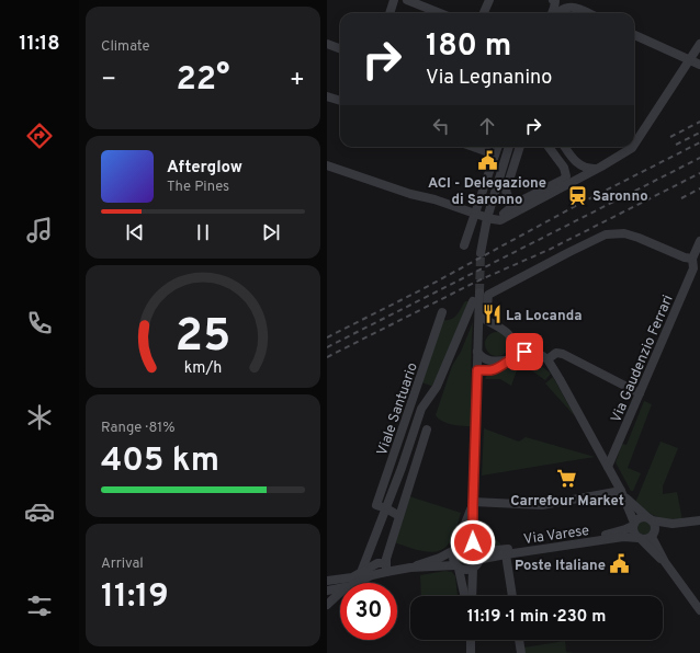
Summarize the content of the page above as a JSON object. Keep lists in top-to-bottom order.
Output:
{
  "streets": {
    "street": ["Via Gaudenzio Ferrari", "Viale Santuario", "Via Varese"]
  },
  "places": {
    "public building": ["ACI - Delegazione di Saronno", "Poste Italiane"],
    "station": ["Saronno"],
    "restaurant": ["La Locanda"],
    "supermarket": ["Carrefour Market"]
  },
  "page": {
    "tabs": "11:18",
    "tile": [
      "Climate",
      ["Range · 81%", "405 km"],
      ["Arrival", "11:19"]
    ],
    "turn": ["180 m", "Via Legnanino"],
    "heat": ["−", "22°", "+"],
    "song": ["Afterglow", "The Pines"],
    "limit": "30",
    "trip": "11:19 · 1 min · 230 m",
    "gauge": ["25", "km/h"]
  }
}
